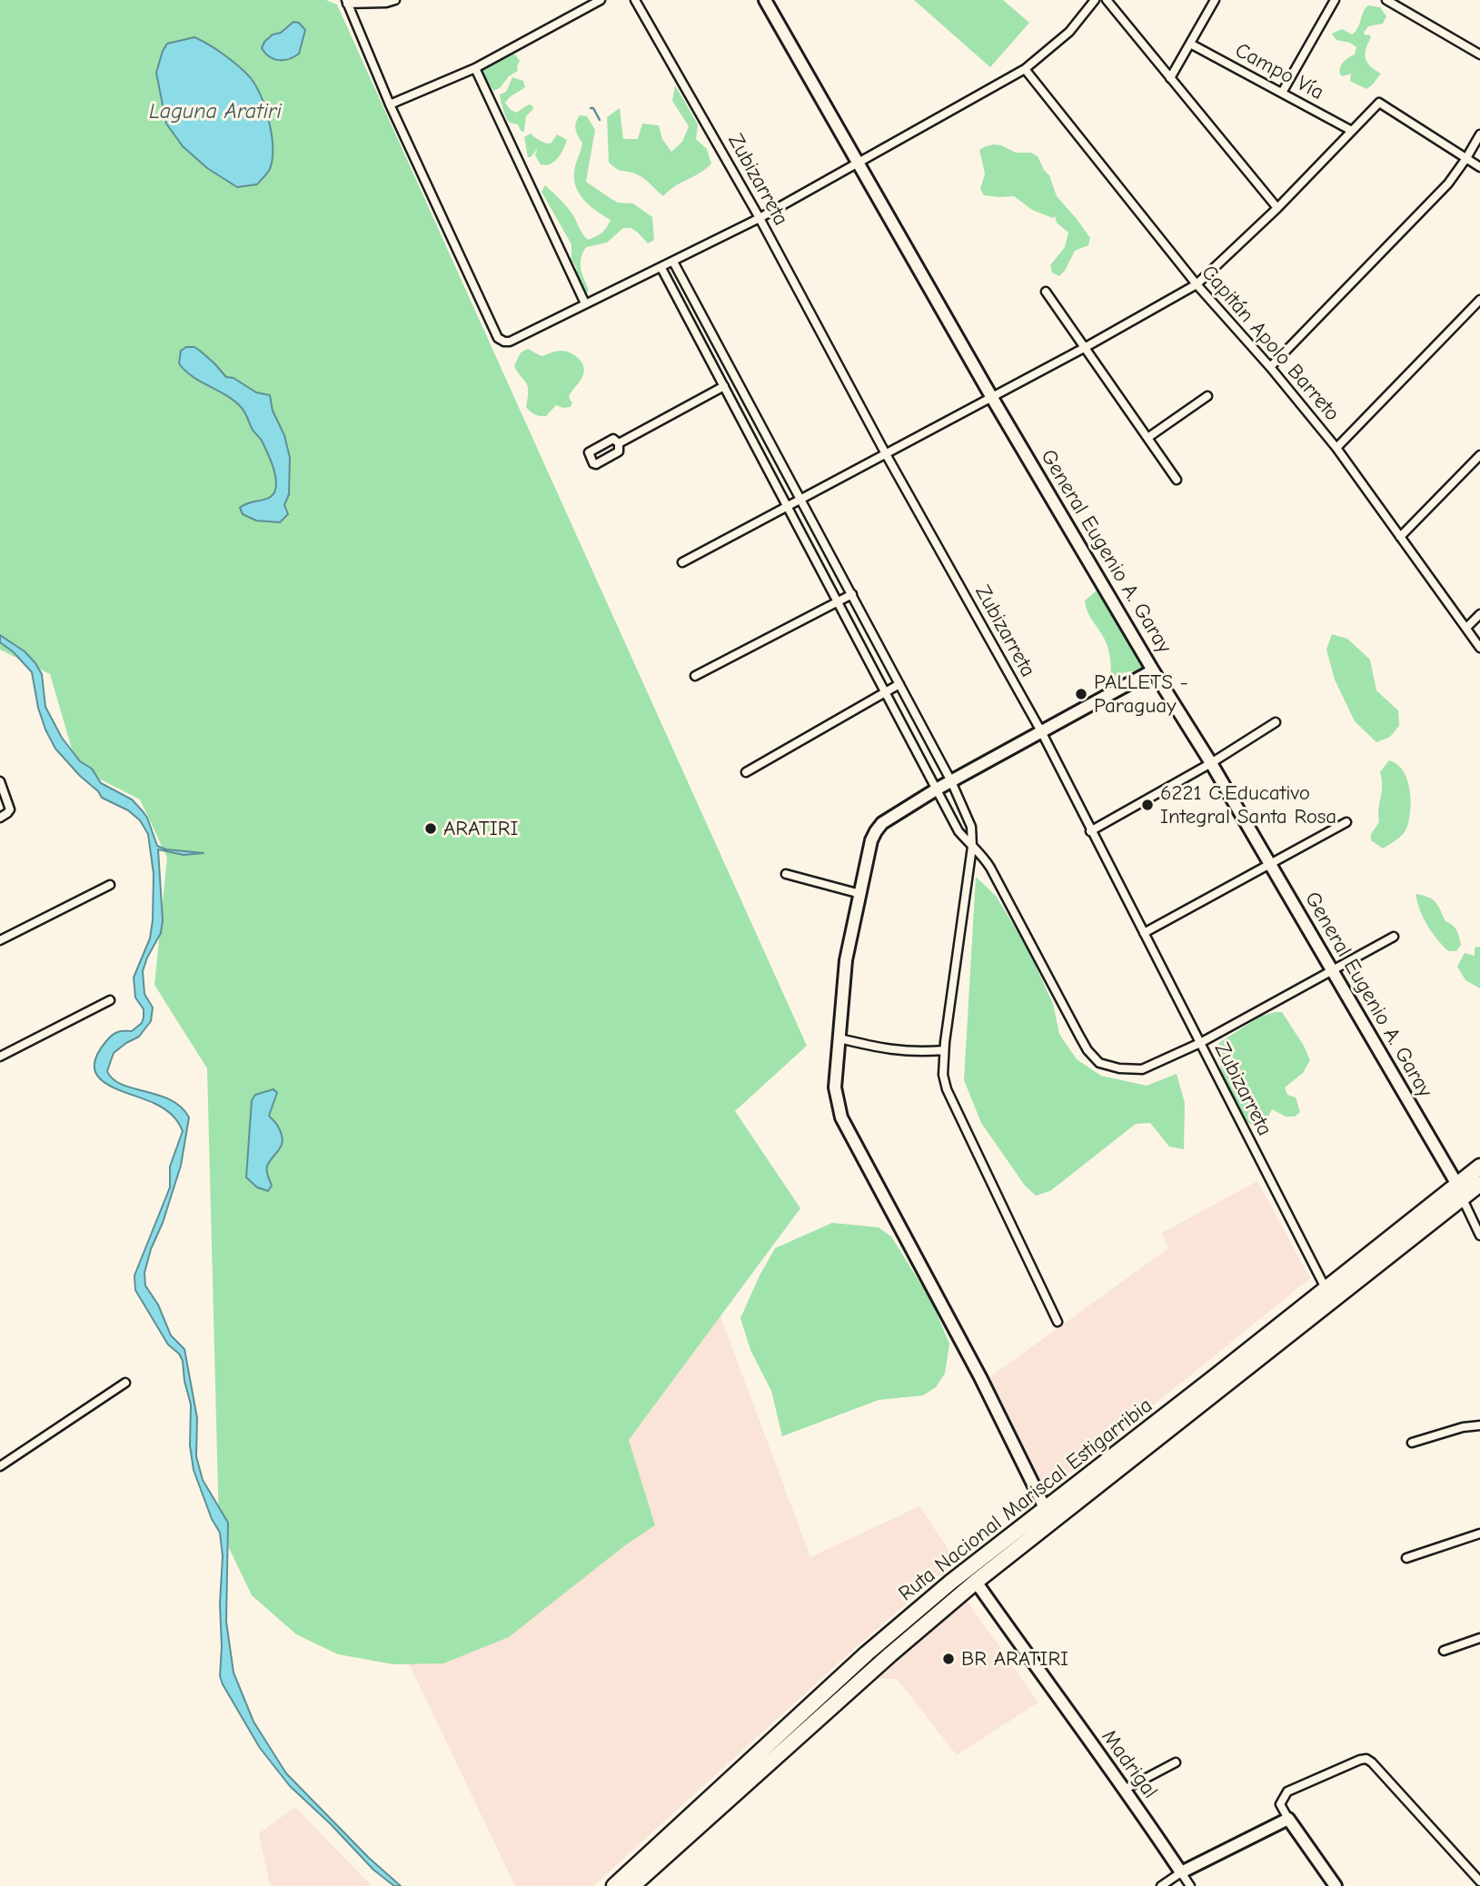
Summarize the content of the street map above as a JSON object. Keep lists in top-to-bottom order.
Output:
{
  "streets": {
    "highway": ["Ruta Nacional Mariscal Estigarribia"],
    "street": [
      "Campo Vía",
      "Zubizarreta",
      "Capitán Apolo Barreto",
      "General Eugenio A. Garay",
      "Madrigal"
    ]
  },
  "crossings": [
    ["Zubizarreta", "Ruta Nacional Mariscal Estigarribia"],
    ["General Eugenio A. Garay", "Ruta Nacional Mariscal Estigarribia"],
    ["Ruta Nacional Mariscal Estigarribia", "Madrigal"]
  ],
  "water": ["Laguna Aratiri"],
  "places": [
    "PALLETS - Paraguay",
    "6221 C.Educativo Integral Santa Rosa",
    "ARATIRI",
    "BR ARATIRI"
  ]
}
